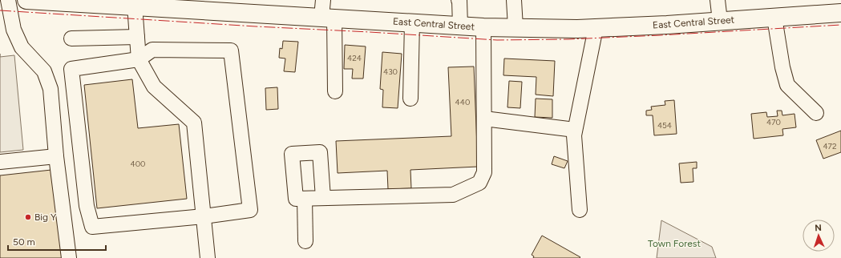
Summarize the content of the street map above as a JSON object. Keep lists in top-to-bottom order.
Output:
{
  "streets": {
    "main road": ["East Central Street"]
  },
  "parks": ["Town Forest"],
  "places": ["Big Y"],
  "house_numbers": [
    "424",
    "430",
    "440",
    "470",
    "454",
    "472",
    "400"
  ],
  "scale_bar": "50 m",
  "north": "top"
}
